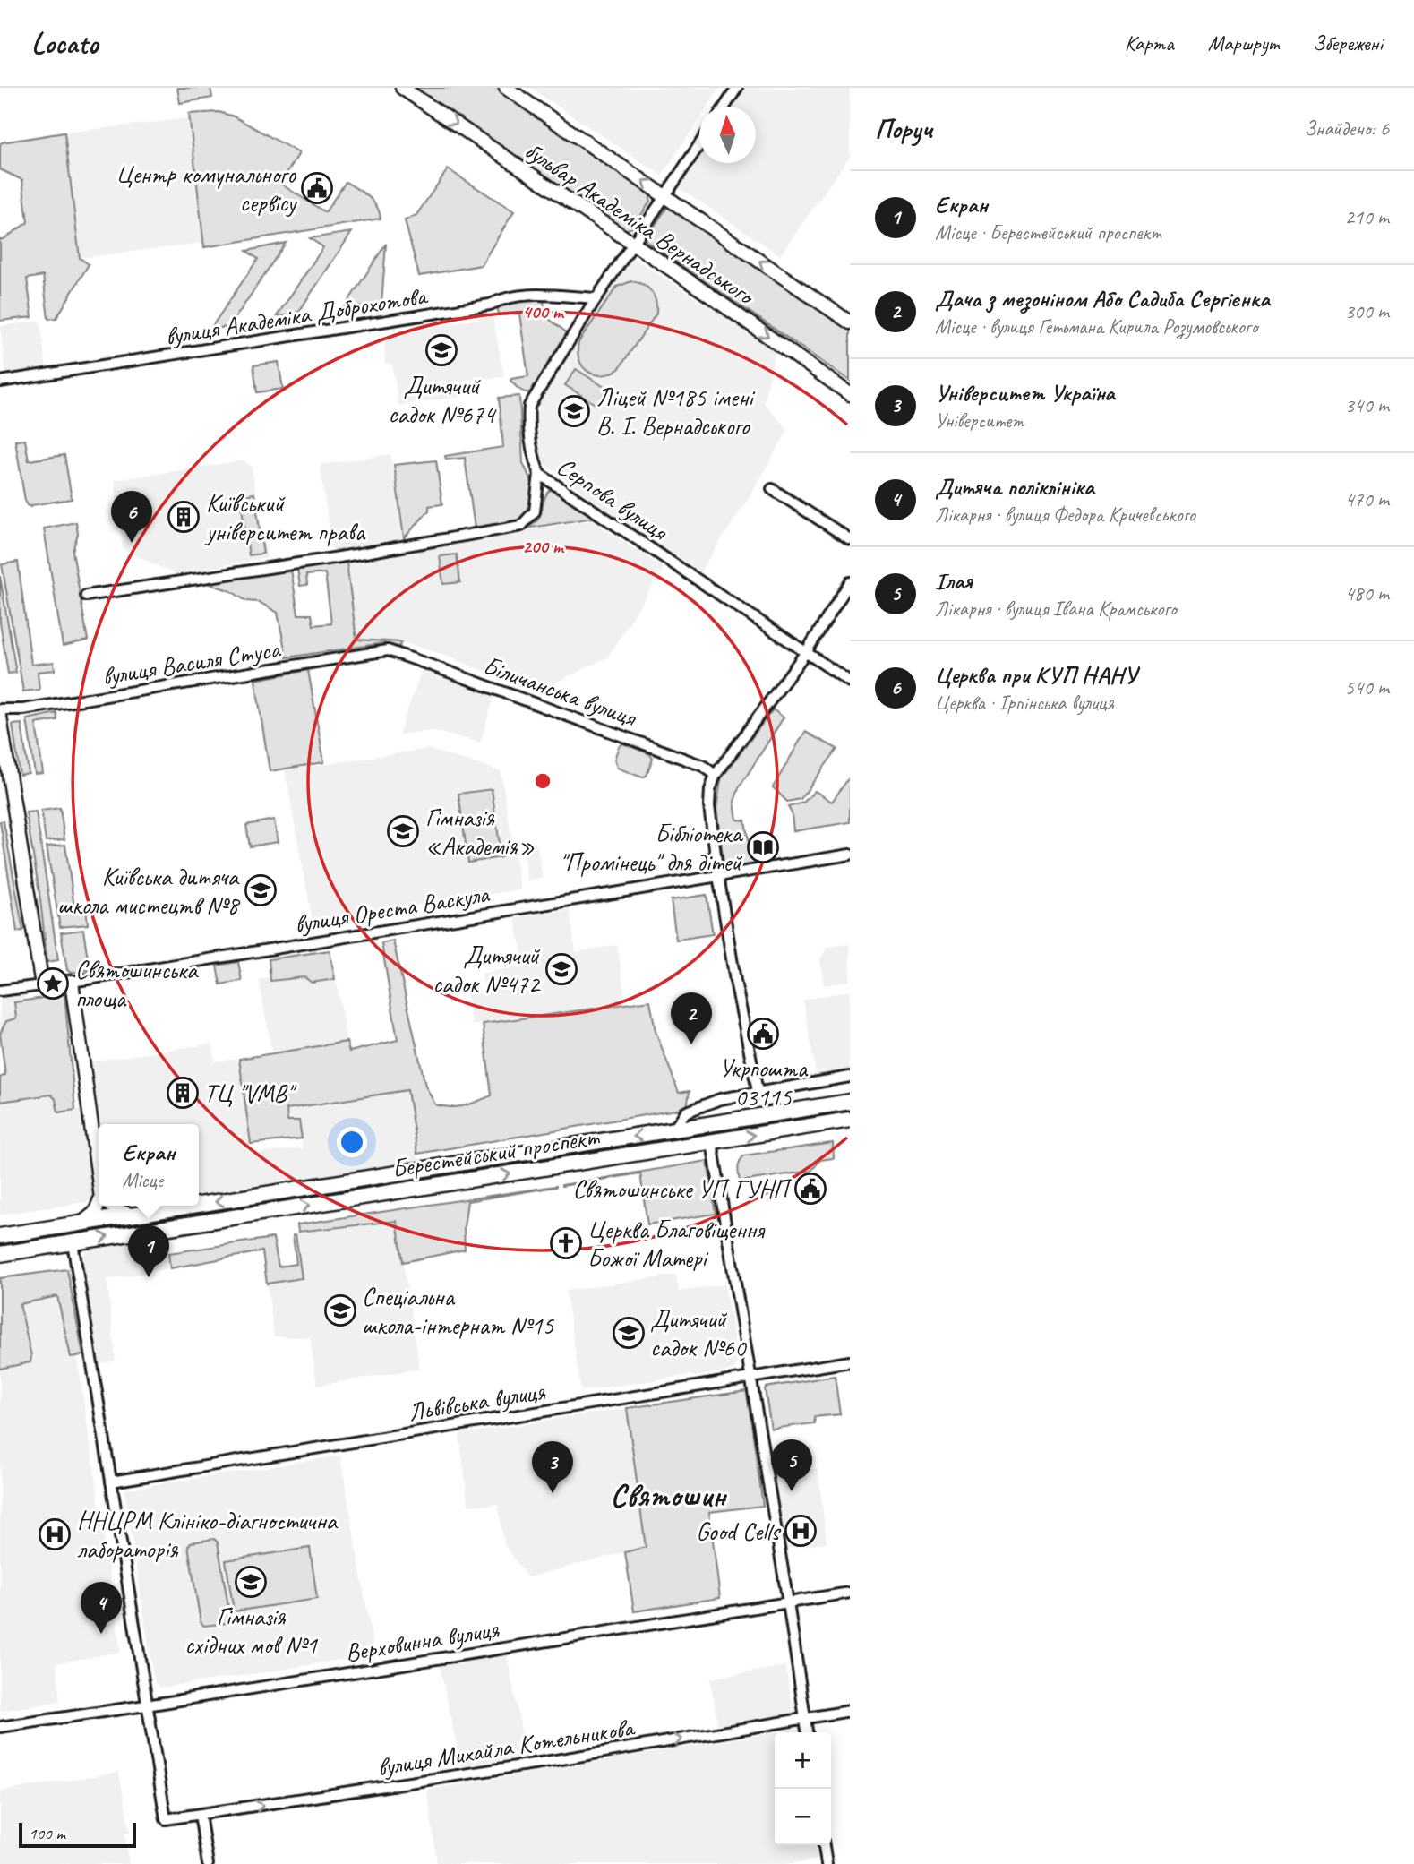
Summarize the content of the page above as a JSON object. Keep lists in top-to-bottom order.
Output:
{
  "streets": {
    "main road": ["бульвар Академіка Вернадського", "Берестейський проспект"],
    "street": [
      "вулиця Академіка Доброхотова",
      "Серпова вулиця",
      "вулиця Василя Стуса",
      "Біличанська вулиця",
      "вулиця Ореста Васкула",
      "Львівська вулиця",
      "Верховинна вулиця",
      "вулиця Михайла Котельникова"
    ]
  },
  "crossings": [
    ["бульвар Академіка Вернадського", "Серпова вулиця"],
    ["вулиця Академіка Доброхотова", "Серпова вулиця"],
    ["вулиця Василя Стуса", "Біличанська вулиця"],
    ["Верховинна вулиця", "вулиця Михайла Котельникова"]
  ],
  "one_way": ["вулиця Михайла Котельникова"],
  "districts": ["Святошин"],
  "places": {
    "public building": ["Центр комунального сервісу", "Укрпошта 03115", "Святошинське УП ГУНП"],
    "school or university": [
      "Дитячий садок №674",
      "Ліцей №185 імені В. І. Вернадського",
      "Гімназія «Академія»",
      "Київська дитяча школа мистецтв №8",
      "Дитячий садок №472",
      "Спеціальна школа-інтернат №15",
      "Дитячий садок №60",
      "Гімназія східних мов №1"
    ],
    "building": ["Київський університет права", "ТЦ \"VMB\""],
    "library": ["Бібліотека \"Промінець\" для дітей"],
    "place": ["Святошинська площа"],
    "church": ["Церква Благовіщення Божої Матері"],
    "hospital": ["Good Cells", "ННЦРМ Клініко-діагностична лабораторія"]
  },
  "scale_bar": "100 m",
  "north": "top",
  "page": {
    "header": "Locato",
    "nav": ["Карта", "Маршрут", "Збережені"],
    "heading": ["Поруч", "Знайдено: 6"],
    "list": [
      {
        "mark": "1",
        "name": "Екран",
        "note": "Місце · Берестейський проспект",
        "value": "210 m"
      },
      {
        "mark": "2",
        "name": "Дача з мезоніном Або Садиба Сергієнка",
        "note": "Місце · вулиця Гетьмана Кирила Розумовського",
        "value": "300 m"
      },
      {
        "mark": "3",
        "name": "Університет Україна",
        "note": "Університет",
        "value": "340 m"
      },
      {
        "mark": "4",
        "name": "Дитяча поліклініка",
        "note": "Лікарня · вулиця Федора Кричевського",
        "value": "470 m"
      },
      {
        "mark": "5",
        "name": "Ілая",
        "note": "Лікарня · вулиця Івана Крамського",
        "value": "480 m"
      },
      {
        "mark": "6",
        "name": "Церква при КУП НАНУ",
        "note": "Церква · Ірпінська вулиця",
        "value": "540 m"
      }
    ],
    "pins": [
      "6",
      "2",
      "1",
      "5",
      "3",
      "4"
    ],
    "popup": ["Екран", "Місце"],
    "map_buttons": ["+", "−"],
    "scale": "100 m"
  },
  "rings": ["400 m", "200 m"]
}
